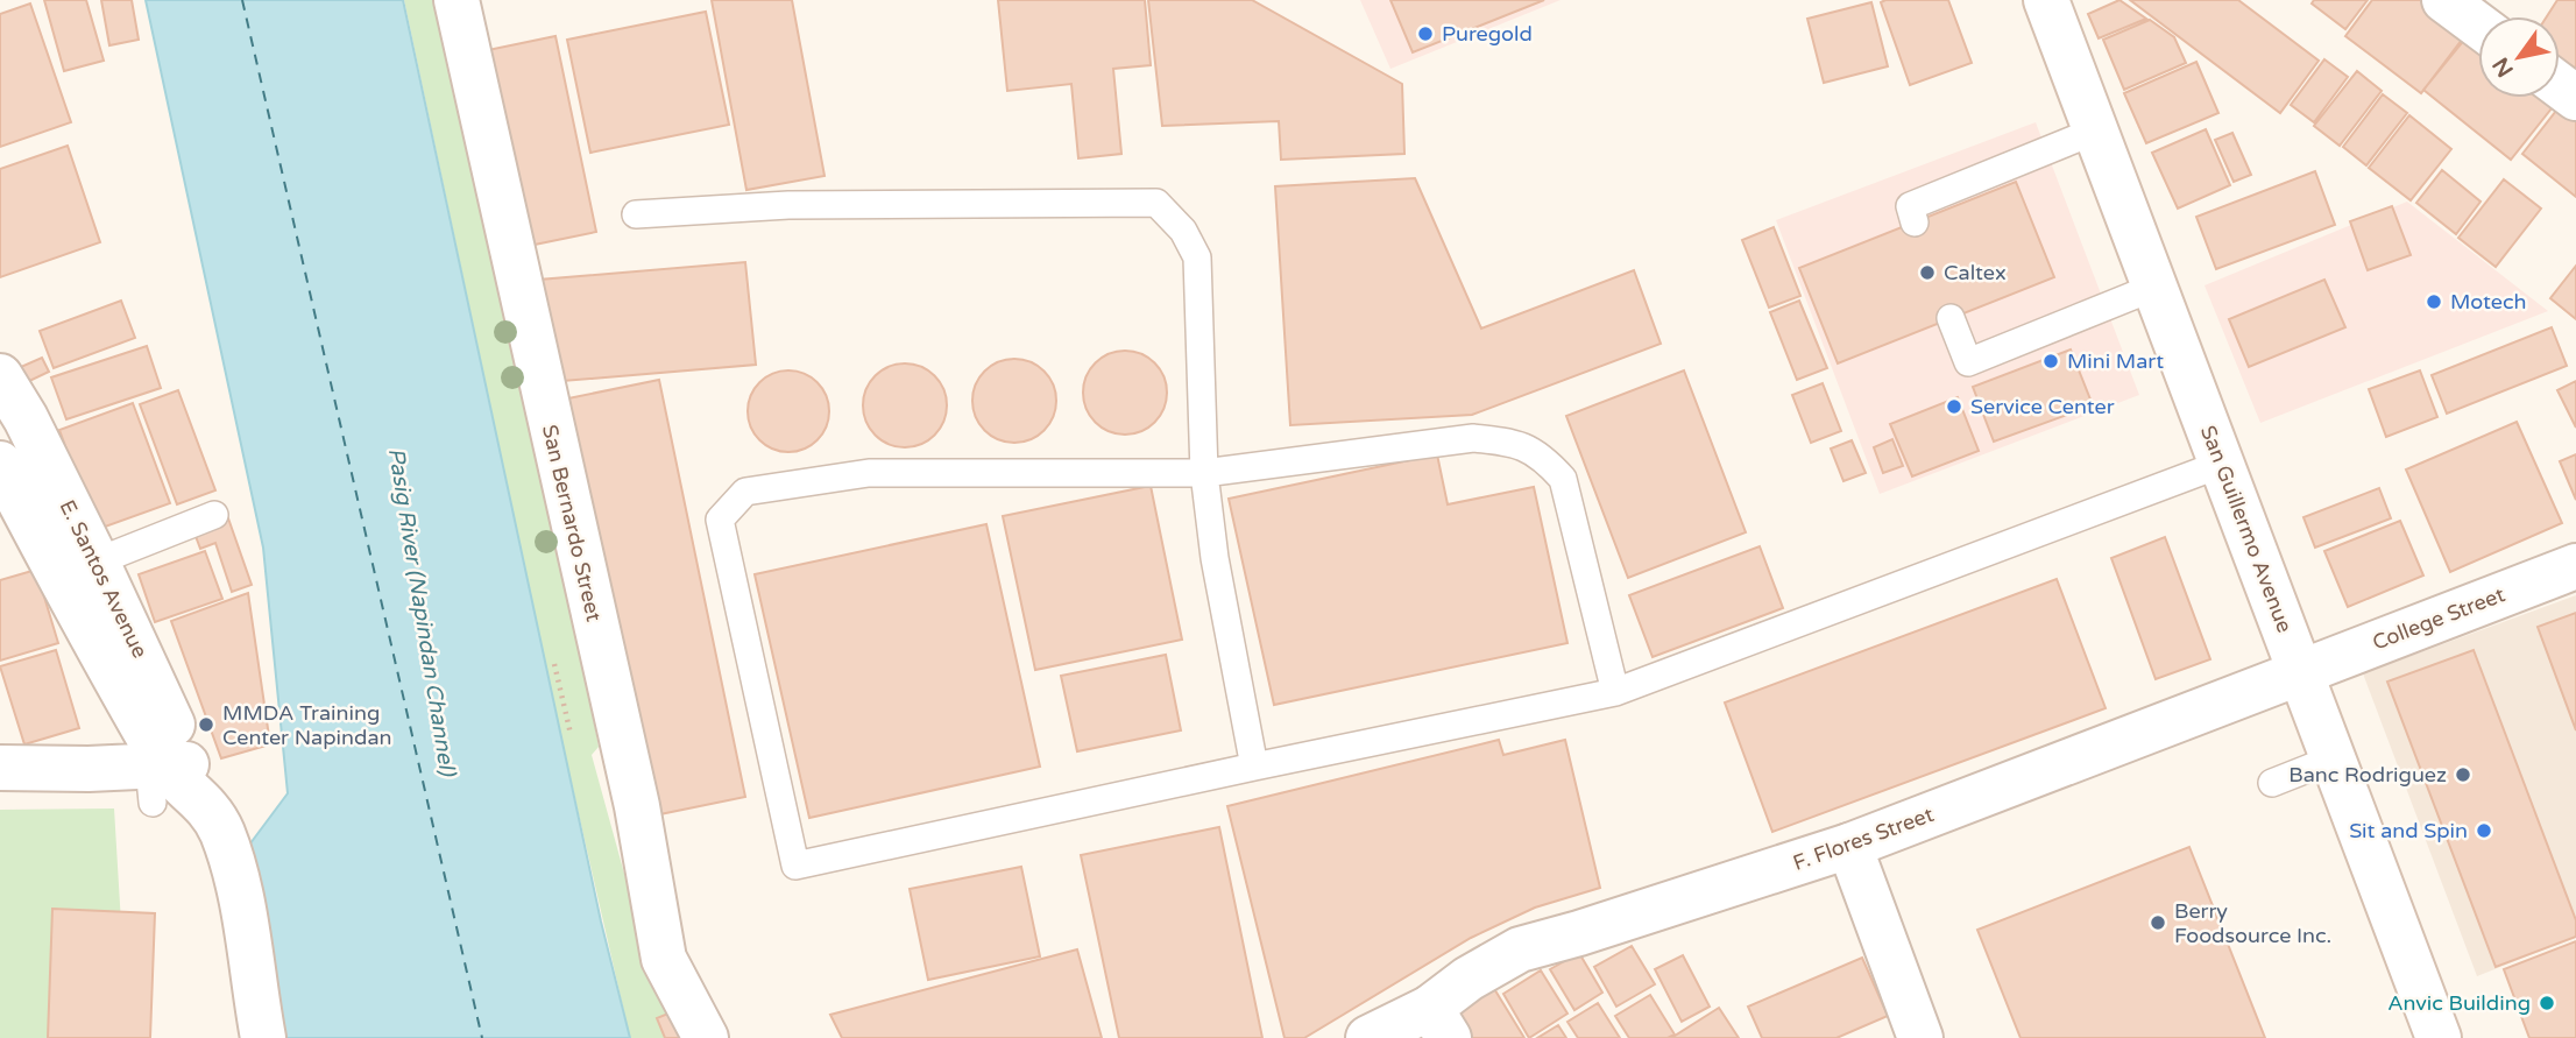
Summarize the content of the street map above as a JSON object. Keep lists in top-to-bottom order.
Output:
{
  "streets": {
    "street": [
      "San Bernardo Street",
      "San Guillermo Avenue",
      "E. Santos Avenue",
      "College Street",
      "F. Flores Street"
    ]
  },
  "crossings": [
    ["San Guillermo Avenue", "College Street"],
    ["San Guillermo Avenue", "F. Flores Street"],
    ["College Street", "F. Flores Street"]
  ],
  "water": ["Pasig River (Napindan Channel)"],
  "places": [
    "Puregold",
    "Caltex",
    "Motech",
    "Mini Mart",
    "Service Center",
    "MMDA Training Center Napindan",
    "Banc Rodriguez",
    "Sit and Spin",
    "Berry Foodsource Inc.",
    "Anvic Building"
  ],
  "north": "bottom left"
}
